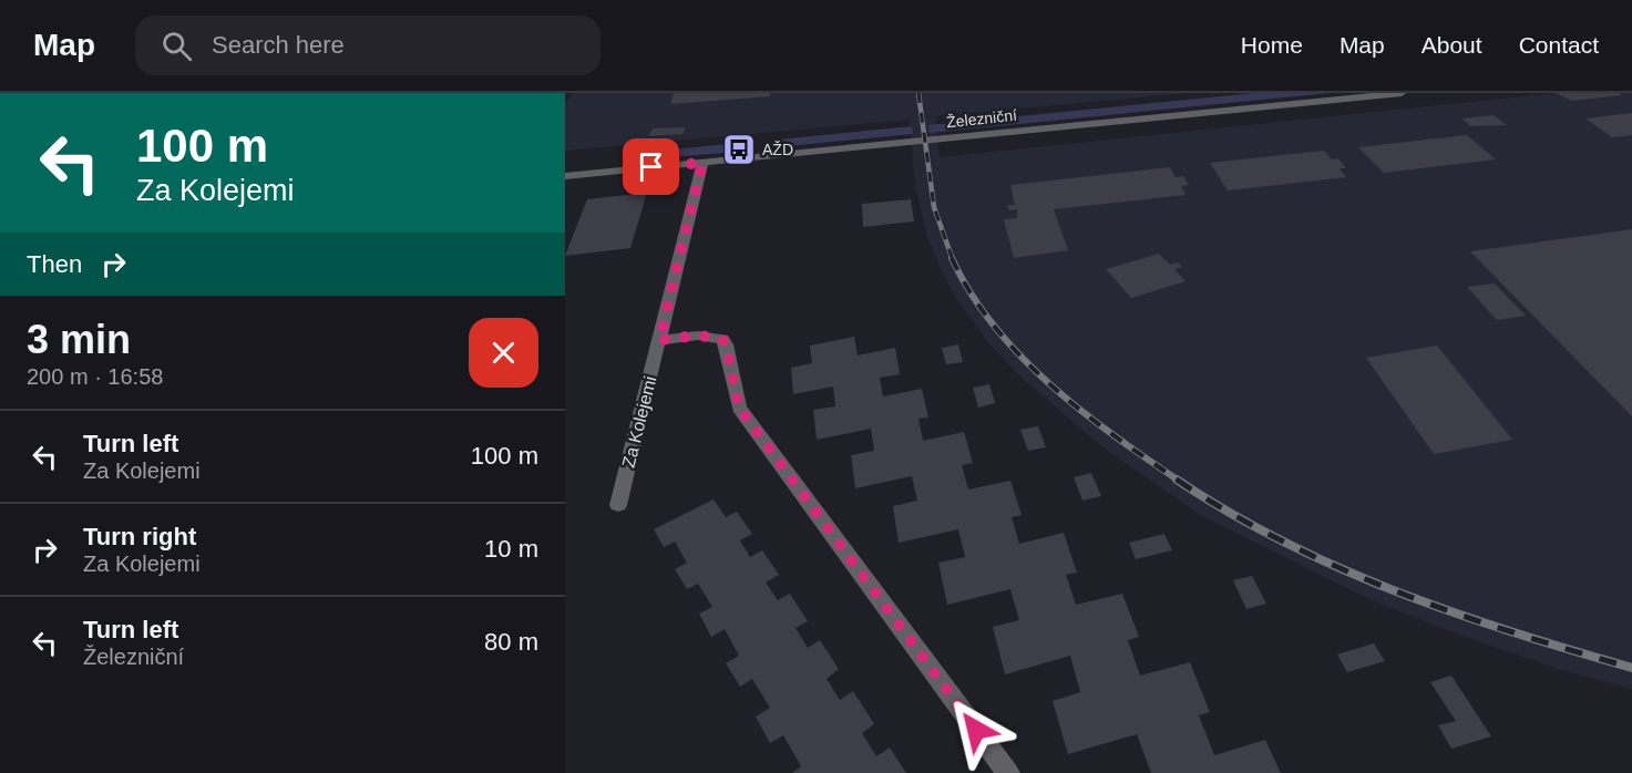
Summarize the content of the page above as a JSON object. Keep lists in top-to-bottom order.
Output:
{
  "streets": {
    "street": ["Železniční", "Za Kolejemi"]
  },
  "crossings": [
    ["Železniční", "Za Kolejemi"]
  ],
  "places": {
    "bus stop": ["AŽD"]
  },
  "page": {
    "header": "Map",
    "search": "Search here",
    "nav": [
      "Home",
      "Map",
      "About",
      "Contact"
    ],
    "turn": ["100 m", "Za Kolejemi"],
    "then": "Then",
    "heading": ["3 min", "200 m · 16:58"],
    "list": [
      {
        "name": "Turn left",
        "note": "Za Kolejemi",
        "value": "100 m"
      },
      {
        "name": "Turn right",
        "note": "Za Kolejemi",
        "value": "10 m"
      },
      {
        "name": "Turn left",
        "note": "Železniční",
        "value": "80 m"
      }
    ]
  }
}
